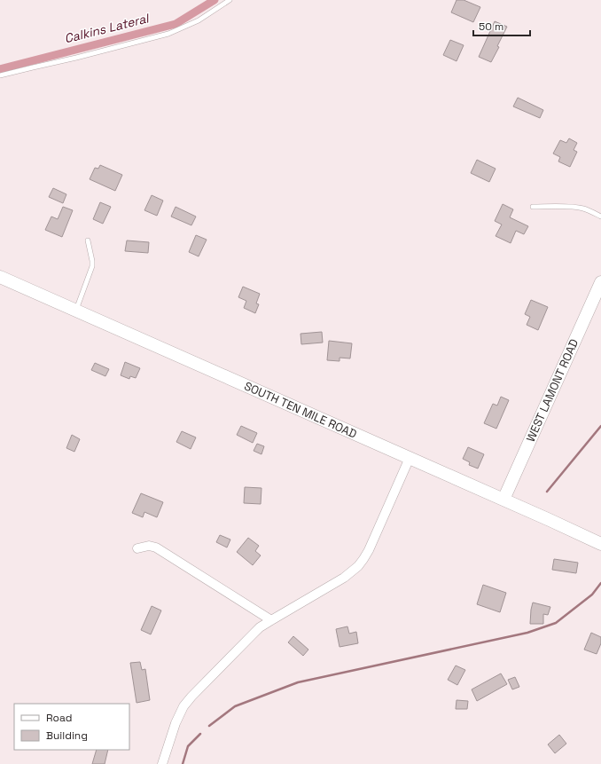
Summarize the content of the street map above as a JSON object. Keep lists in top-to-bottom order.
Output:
{
  "streets": {
    "main road": ["WEST LAMONT ROAD", "SOUTH TEN MILE ROAD"]
  },
  "crossings": [
    ["WEST LAMONT ROAD", "SOUTH TEN MILE ROAD"]
  ],
  "water": ["Calkins Lateral"],
  "legend": ["Road", "Building"],
  "scale_bar": "50 m"
}
